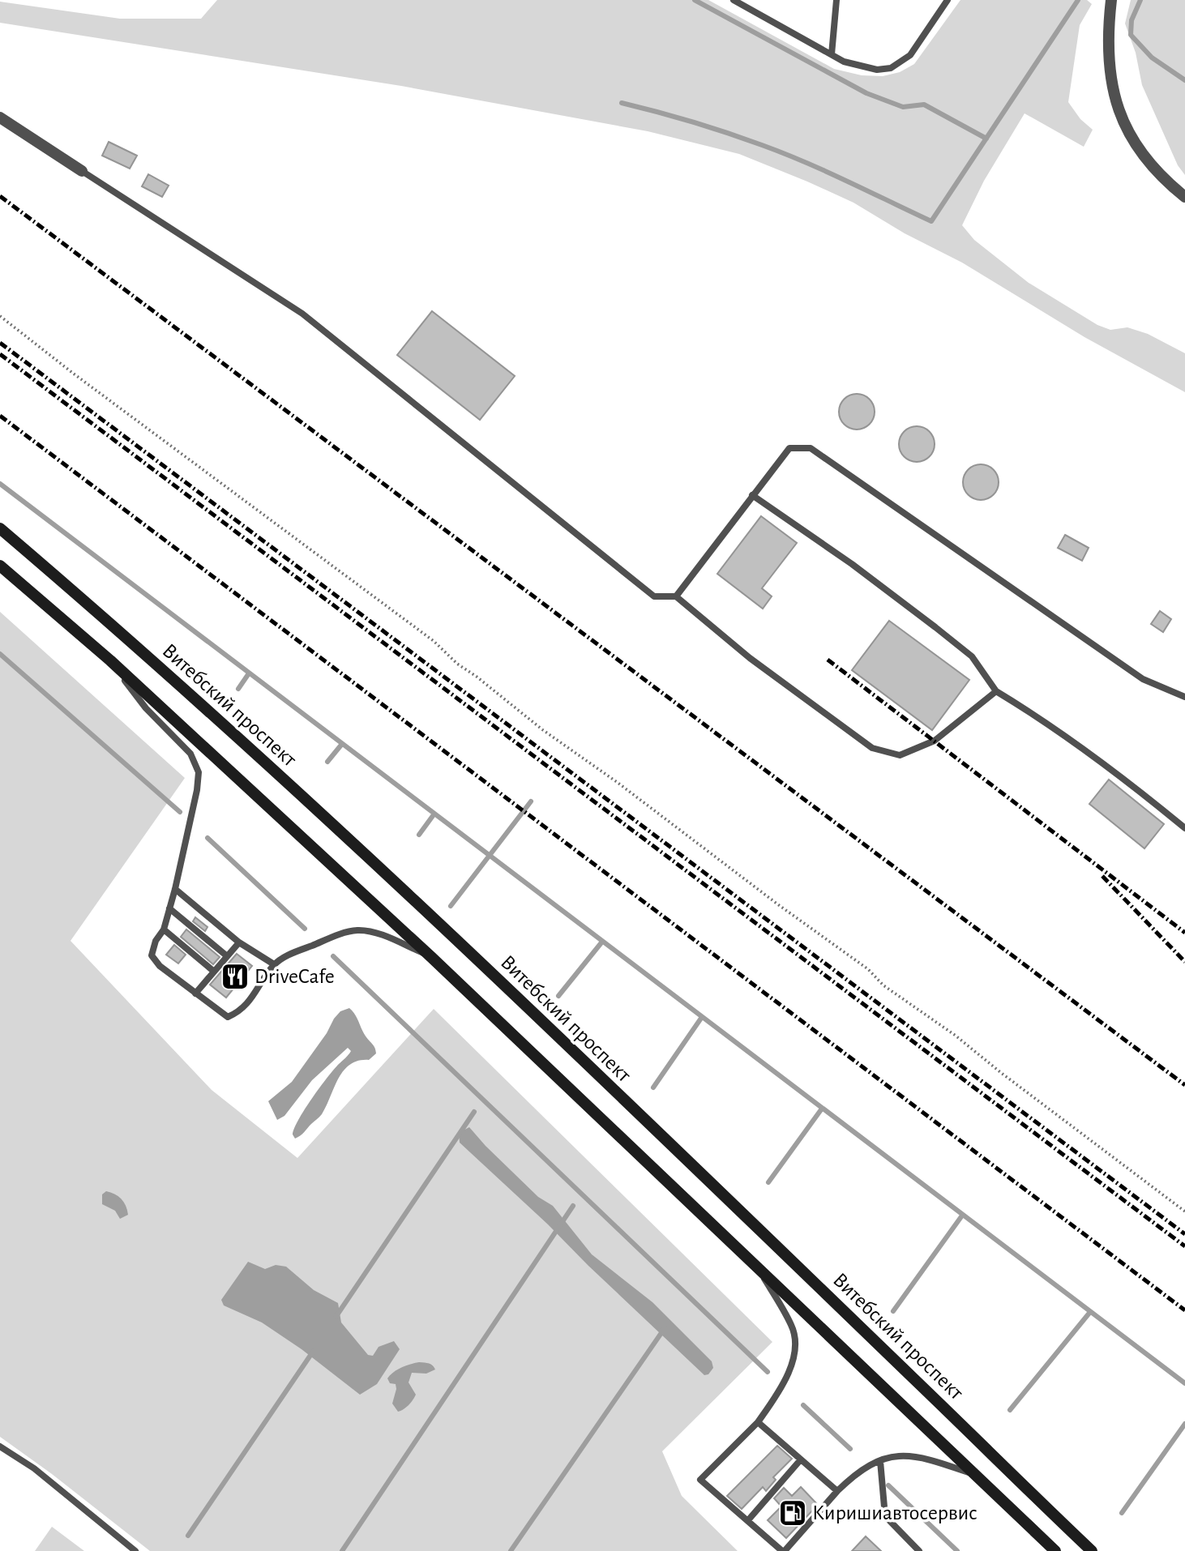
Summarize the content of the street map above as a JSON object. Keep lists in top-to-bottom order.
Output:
{
  "streets": {
    "main road": ["Витебский проспект"]
  },
  "places": {
    "restaurant": ["DriveCafe"],
    "fuel station": ["Киришиавтосервис"]
  }
}
